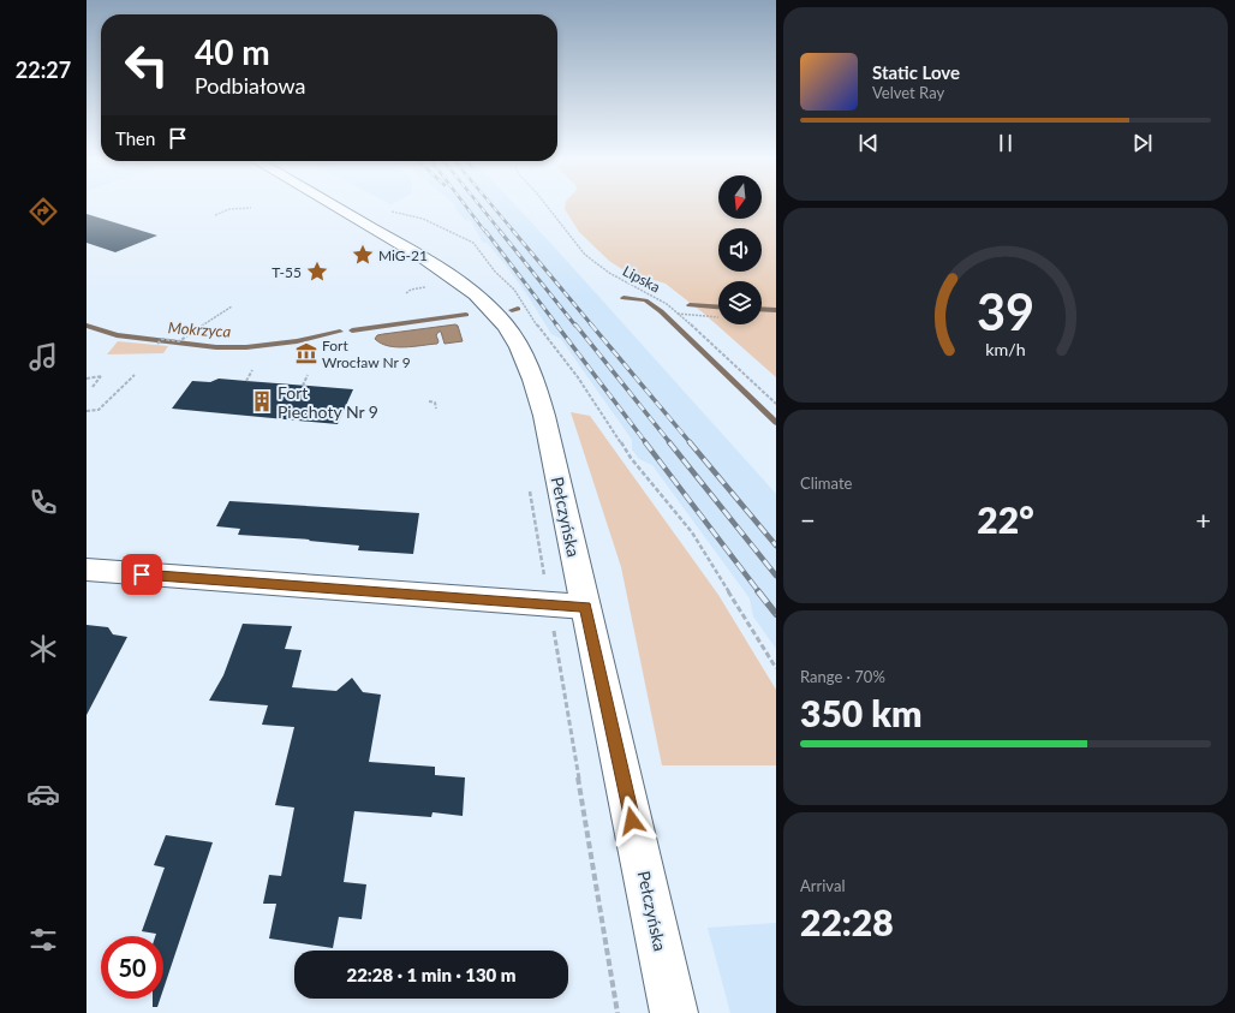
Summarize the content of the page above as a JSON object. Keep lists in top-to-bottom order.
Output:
{
  "streets": {
    "main road": ["Pełczyńska"],
    "path": ["Lipska"]
  },
  "water": ["Mokrzyca"],
  "places": {
    "place": ["MiG-21", "T-55"],
    "museum": ["Fort Wrocław Nr 9"],
    "building": ["Fort Piechoty Nr 9"]
  },
  "north": "bottom",
  "page": {
    "tabs": "22:27",
    "turn": ["40 m", "Podbiałowa"],
    "song": ["Static Love", "Velvet Ray"],
    "then": "Then",
    "tile": [
      "Climate",
      ["Range · 70%", "350 km"],
      ["Arrival", "22:28"]
    ],
    "heat": ["−", "22°", "+"],
    "limit": "50",
    "trip": "22:28 · 1 min · 130 m",
    "gauge": ["39", "km/h"]
  }
}
